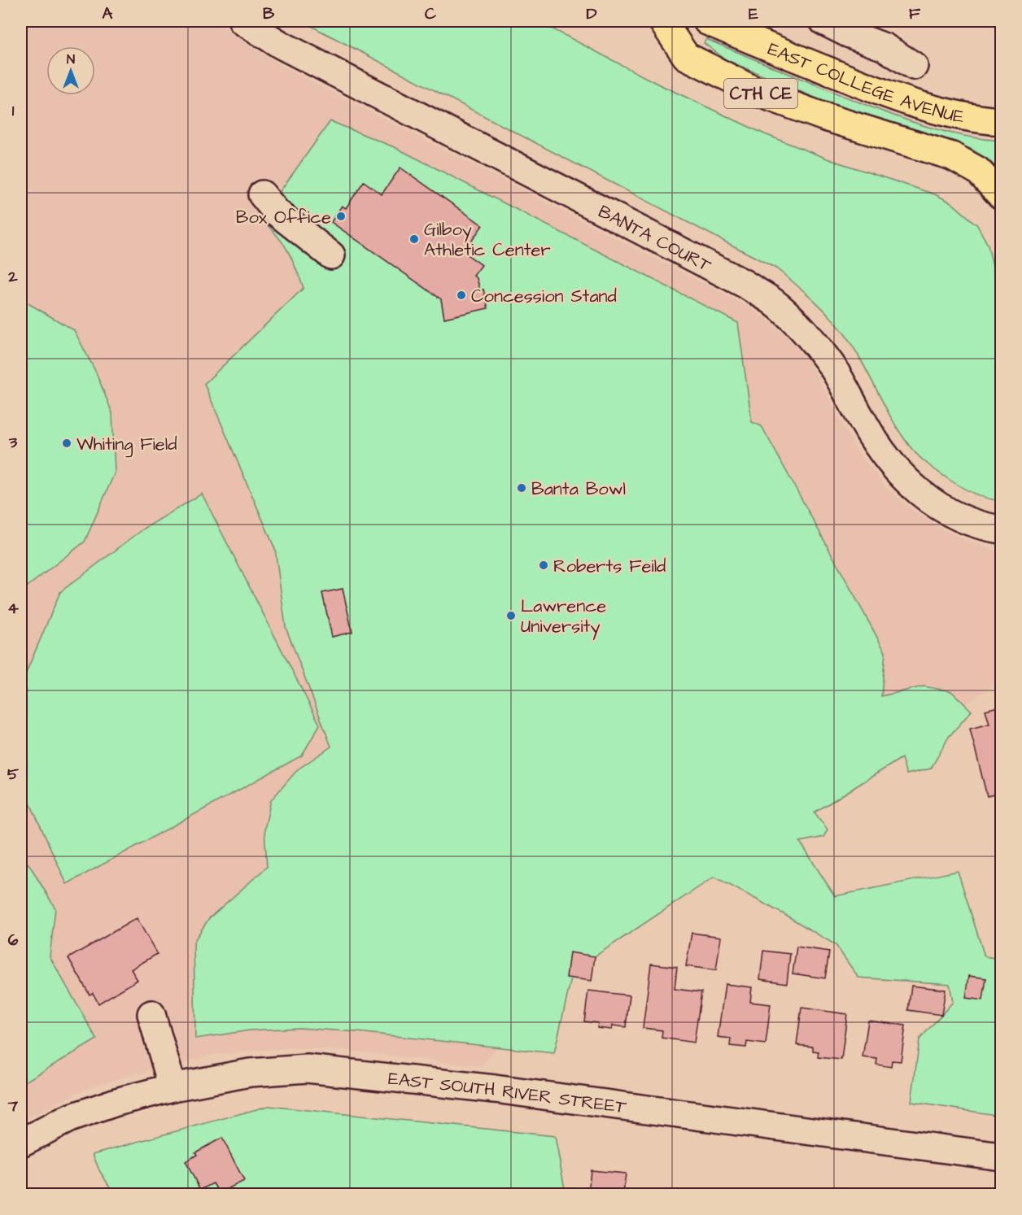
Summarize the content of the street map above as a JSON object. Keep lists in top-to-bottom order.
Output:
{
  "streets": {
    "main road": ["EAST COLLEGE AVENUE", "CTH CE"],
    "street": ["BANTA COURT", "EAST SOUTH RIVER STREET"]
  },
  "places": [
    "Box Office",
    "Gilboy Athletic Center",
    "Concession Stand",
    "Whiting Field",
    "Banta Bowl",
    "Roberts Feild",
    "Lawrence University"
  ],
  "north": "top",
  "grid": {
    "columns": [
      "A",
      "B",
      "C",
      "D",
      "E",
      "F"
    ],
    "rows": [
      "1",
      "2",
      "3",
      "4",
      "5",
      "6",
      "7"
    ]
  }
}
